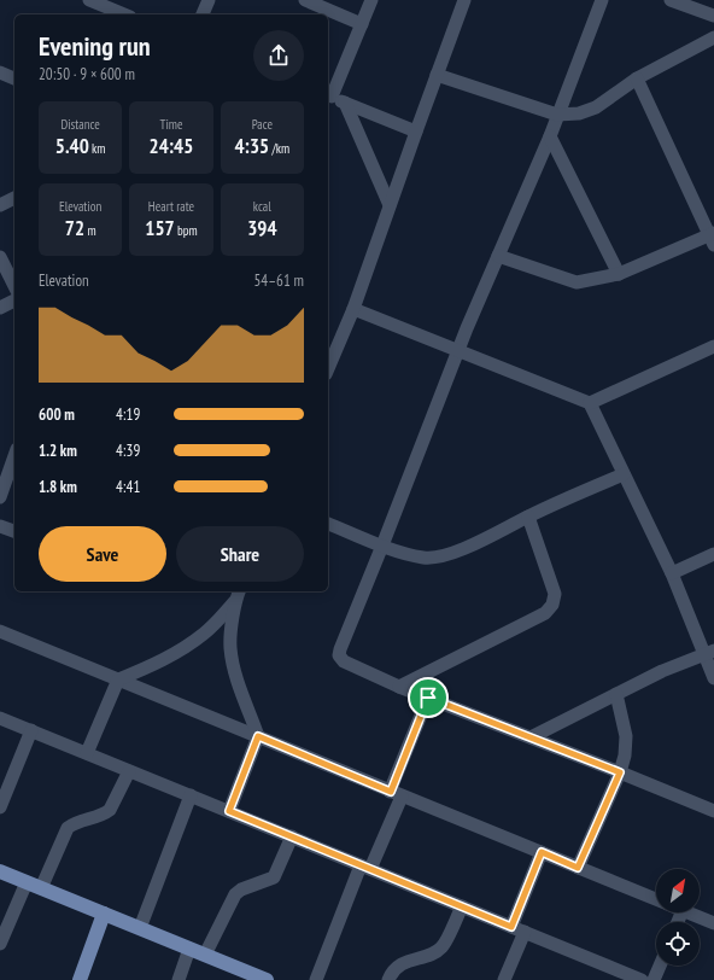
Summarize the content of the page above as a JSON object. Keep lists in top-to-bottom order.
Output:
{
  "north": "top right",
  "page": {
    "heading": ["Evening run", "20:50 · 9 × 600 m"],
    "stats": [
      ["Distance", "5.40 km"],
      ["Time", "24:45"],
      ["Pace", "4:35 /km"],
      ["Elevation", "72 m"],
      ["Heart rate", "157 bpm"],
      ["kcal", "394"]
    ],
    "chart": ["Elevation", "54–61 m"],
    "list": [
      {
        "name": "600 m",
        "note": "4:19"
      },
      {
        "name": "1.2 km",
        "note": "4:39"
      },
      {
        "name": "1.8 km",
        "note": "4:41"
      }
    ],
    "buttons": ["Save", "Share"]
  }
}
